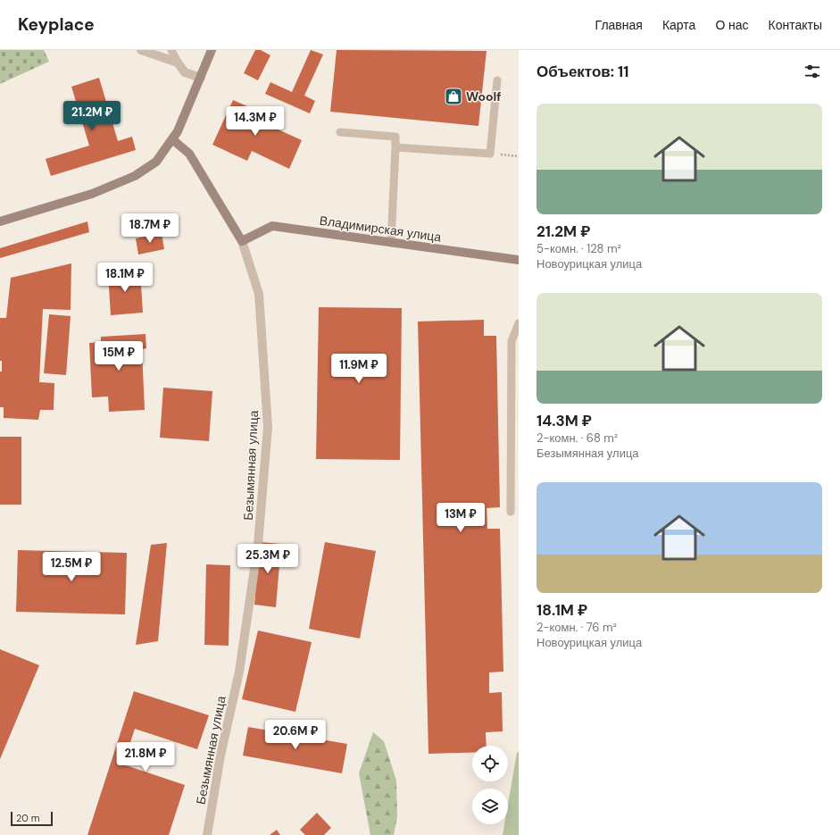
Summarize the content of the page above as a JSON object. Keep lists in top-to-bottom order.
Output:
{
  "streets": {
    "main road": ["Владимирская улица", "Безымянная улица"]
  },
  "crossings": [
    ["Владимирская улица", "Безымянная улица"]
  ],
  "places": {
    "shop": ["Woolf"]
  },
  "scale_bar": "20 m",
  "page": {
    "header": "Keyplace",
    "nav": [
      "Главная",
      "Карта",
      "О нас",
      "Контакты"
    ],
    "heading": "Объектов: 11",
    "list": [
      {
        "name": "21.2M ₽",
        "note": "5-комн. · 128 m² · Новоурицкая улица"
      },
      {
        "name": "14.3M ₽",
        "note": "2-комн. · 68 m² · Безымянная улица"
      },
      {
        "name": "18.1M ₽",
        "note": "2-комн. · 76 m² · Новоурицкая улица"
      }
    ],
    "price": [
      "21.2M ₽",
      "14.3M ₽",
      "18.7M ₽",
      "18.1M ₽",
      "15M ₽",
      "11.9M ₽",
      "13M ₽",
      "25.3M ₽",
      "12.5M ₽",
      "20.6M ₽",
      "21.8M ₽"
    ],
    "scale": "20 m"
  }
}
